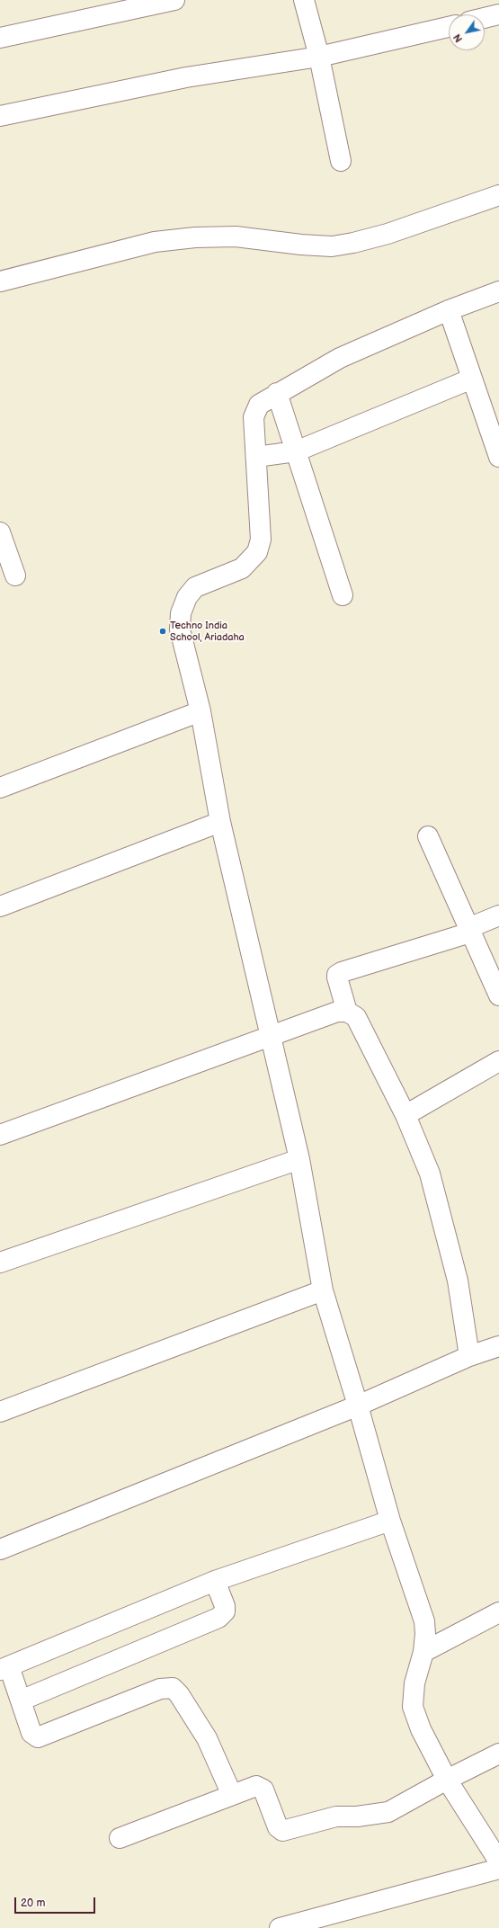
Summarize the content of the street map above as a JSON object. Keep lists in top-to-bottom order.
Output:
{
  "places": ["Techno India School, Ariadaha"],
  "scale_bar": "20 m",
  "north": "bottom left"
}
